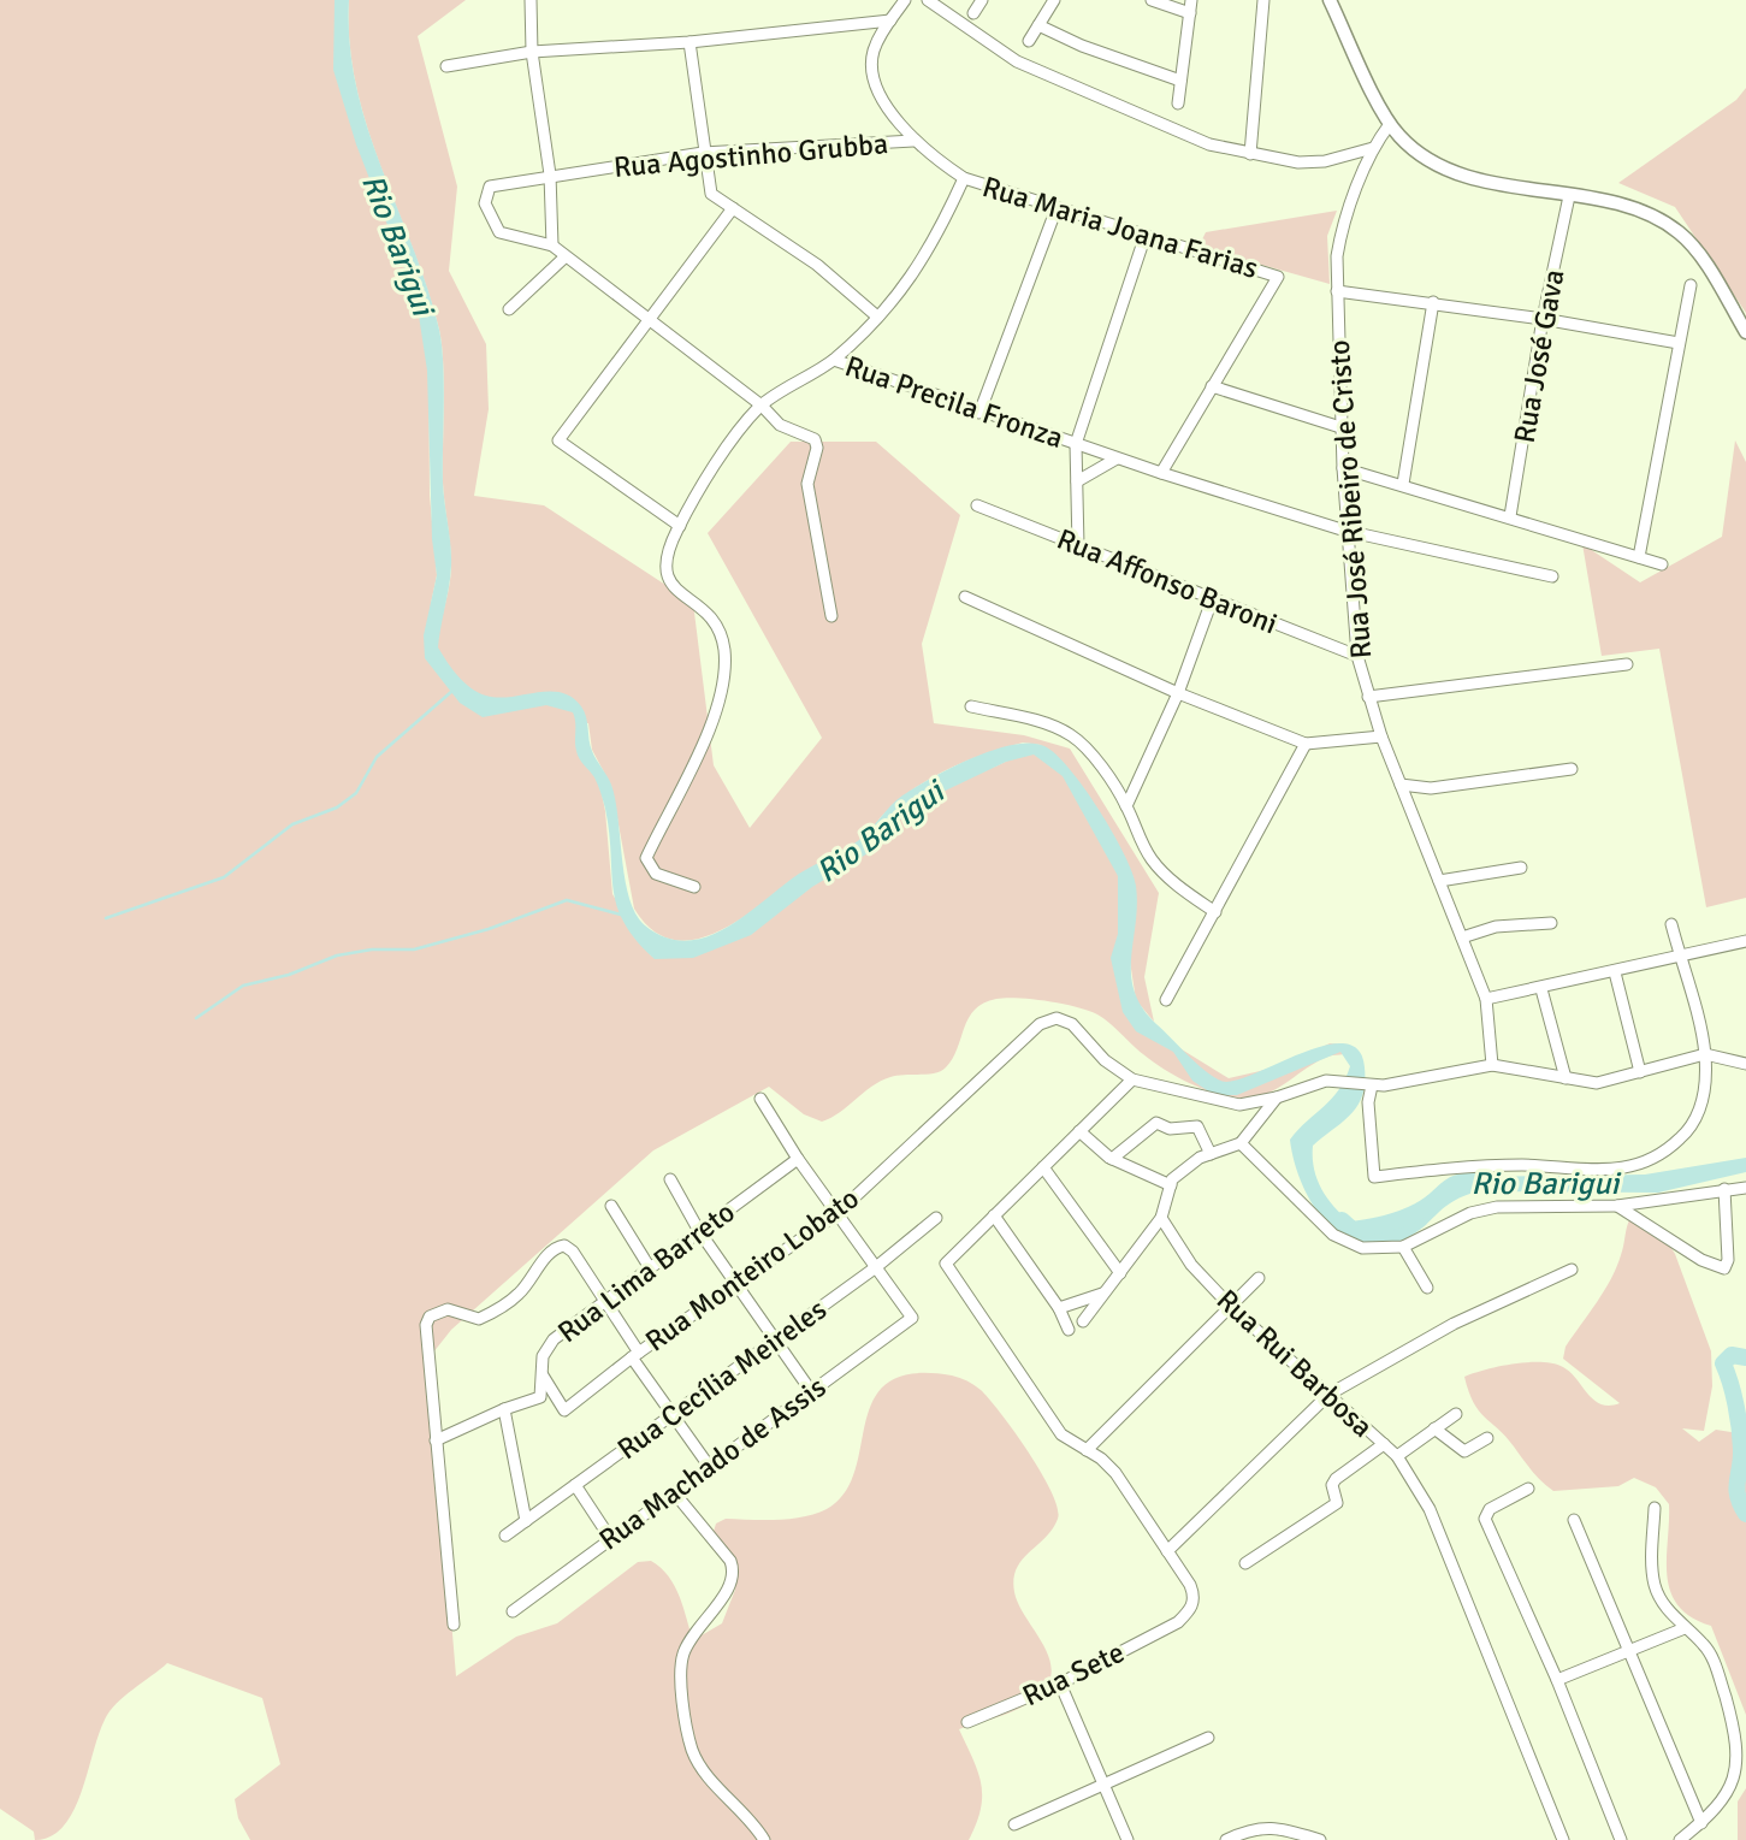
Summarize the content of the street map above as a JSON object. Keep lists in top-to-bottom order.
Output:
{
  "streets": {
    "street": [
      "Rua Agostinho Grubba",
      "Rua Maria Joana Farias",
      "Rua José Gava",
      "Rua Precila Fronza",
      "Rua José Ribeiro de Cristo",
      "Rua Affonso Baroni",
      "Rua Monteiro Lobato",
      "Rua Lima Barreto",
      "Rua Rui Barbosa",
      "Rua Cecília Meireles",
      "Rua Machado de Assis",
      "Rua Sete"
    ]
  },
  "crossings": [
    ["Rua Agostinho Grubba", "Rua Maria Joana Farias"],
    ["Rua Precila Fronza", "Rua José Ribeiro de Cristo"],
    ["Rua José Ribeiro de Cristo", "Rua Affonso Baroni"],
    ["Rua Monteiro Lobato", "Rua Lima Barreto"],
    ["Rua Cecília Meireles", "Rua Machado de Assis"]
  ],
  "water": ["Rio Barigui"]
}
